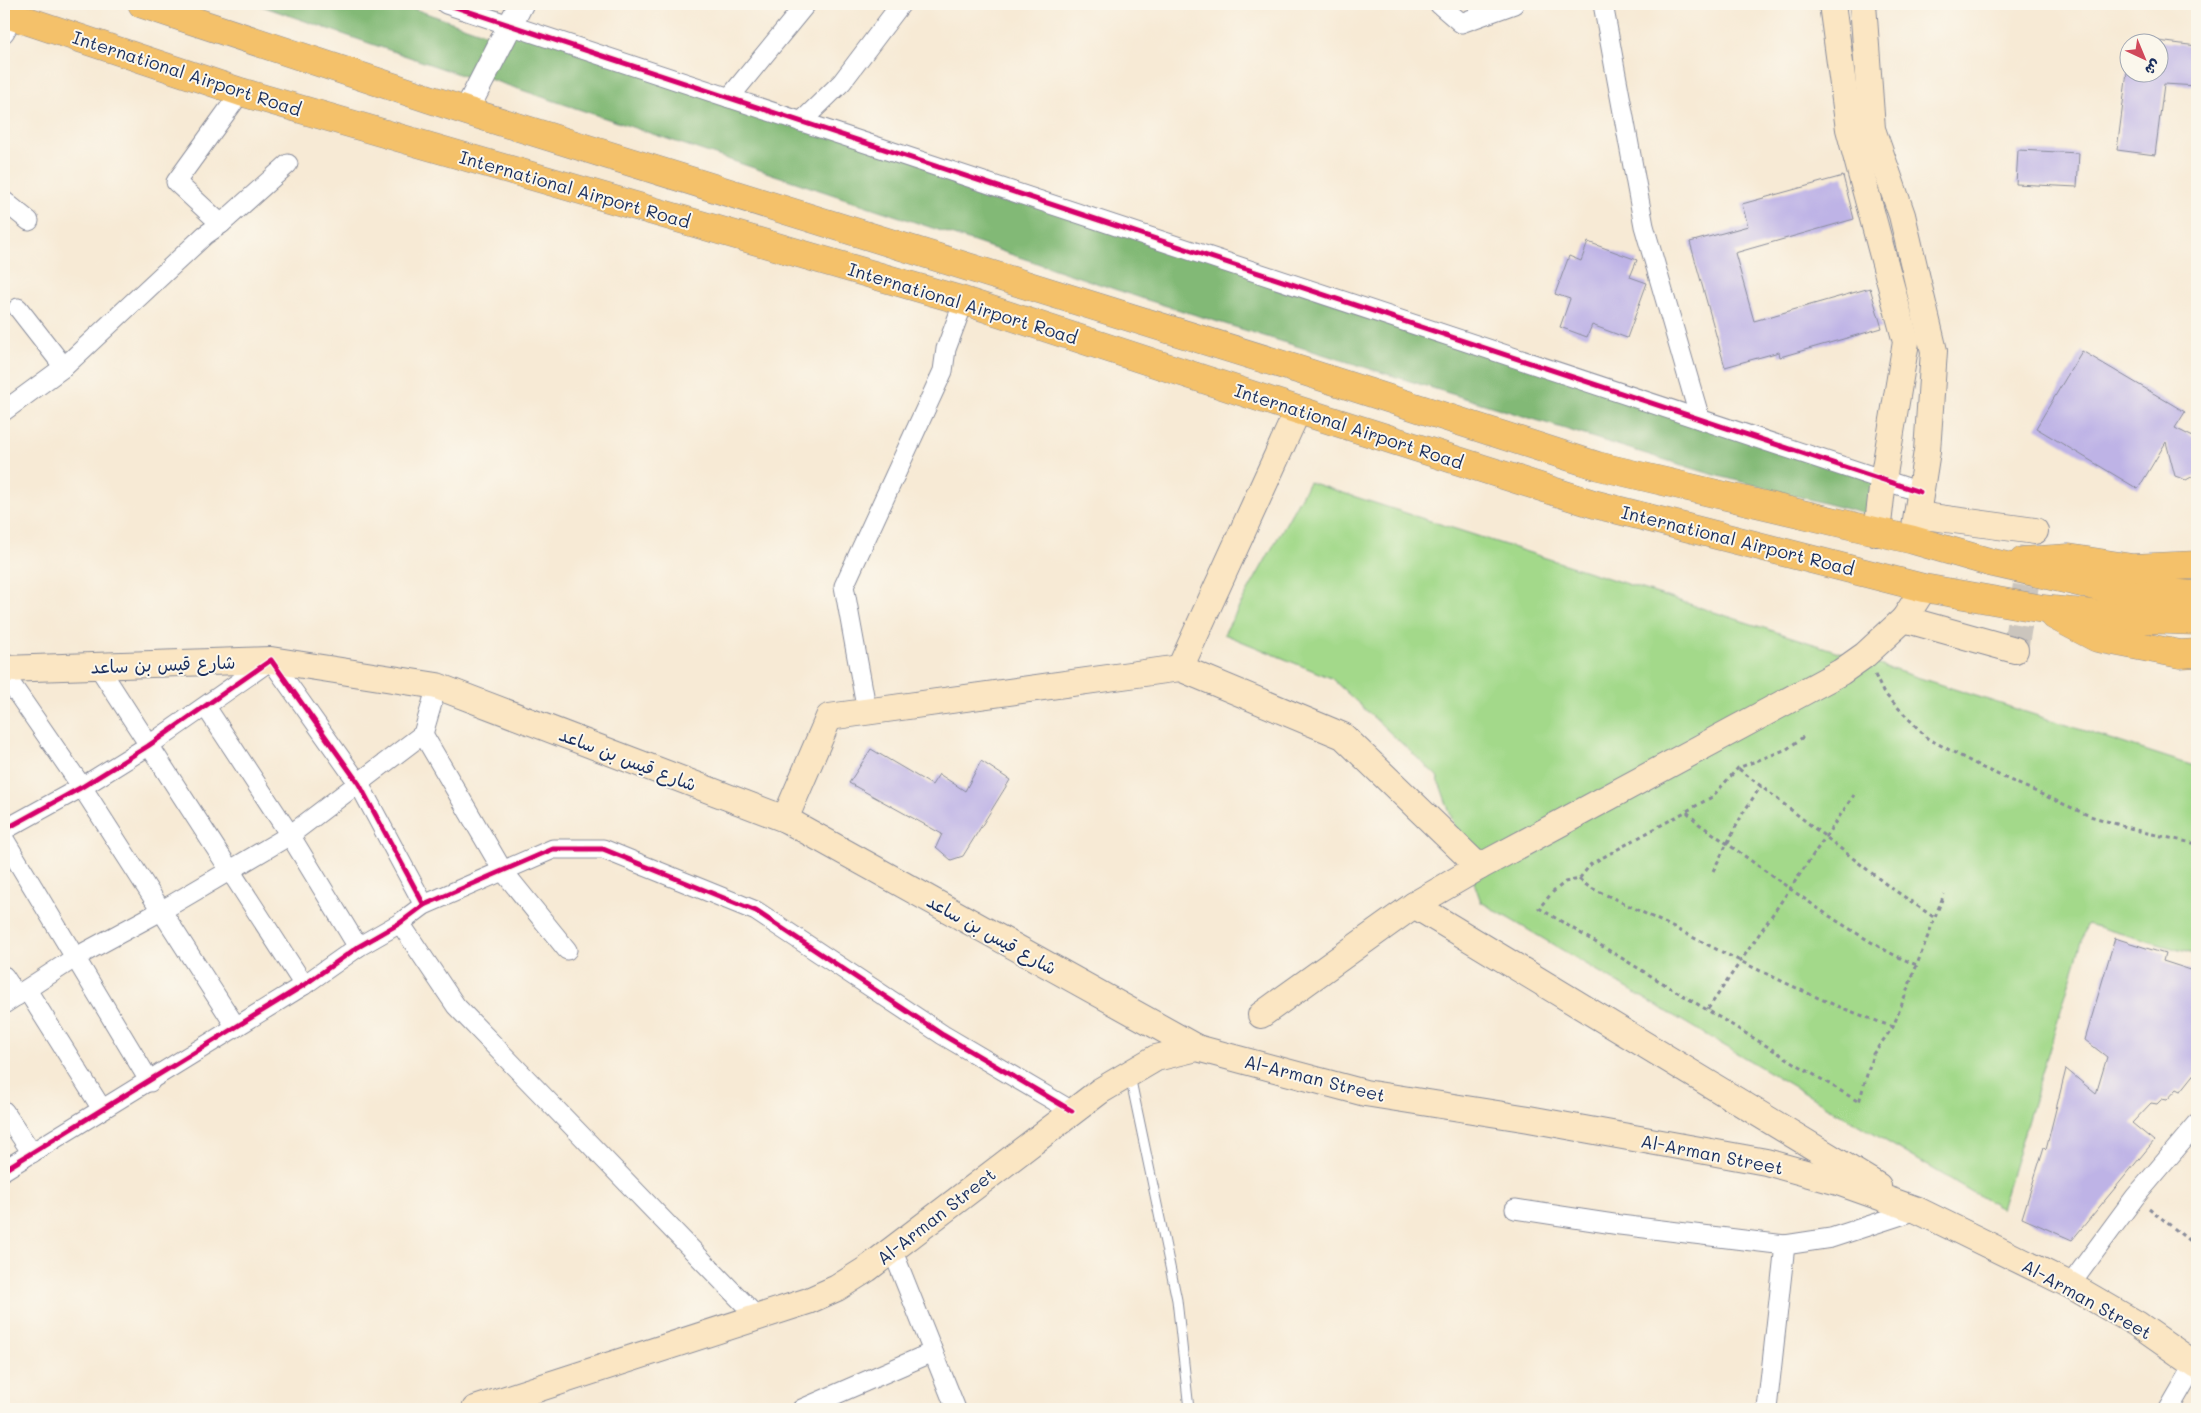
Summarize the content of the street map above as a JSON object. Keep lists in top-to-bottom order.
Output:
{
  "streets": {
    "highway": ["International Airport Road"],
    "main road": ["شارع قيس بن ساعد", "Al-Arman Street"]
  },
  "crossings": [
    ["شارع قيس بن ساعد", "Al-Arman Street"]
  ],
  "north": "bottom right"
}
